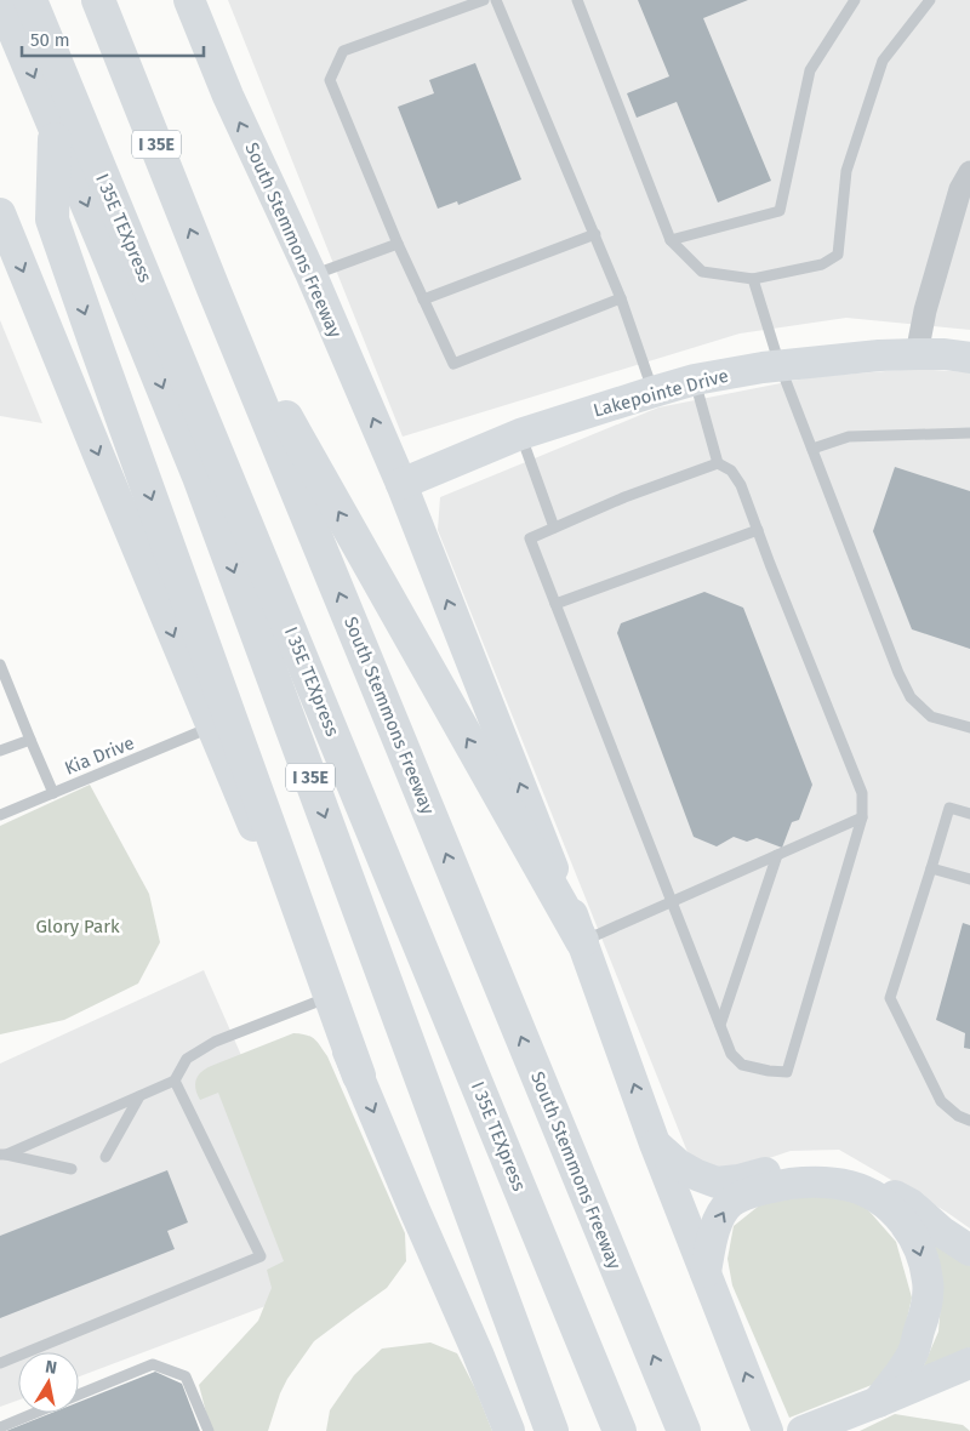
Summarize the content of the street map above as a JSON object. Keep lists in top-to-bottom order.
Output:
{
  "streets": {
    "highway": ["I 35E", "I 35E TEXpress", "South Stemmons Freeway"],
    "main road": ["Lakepointe Drive"],
    "lane": ["Kia Drive"]
  },
  "crossings": [
    ["South Stemmons Freeway", "Lakepointe Drive"]
  ],
  "parks": ["Glory Park"],
  "scale_bar": "50 m",
  "north": "top"
}
